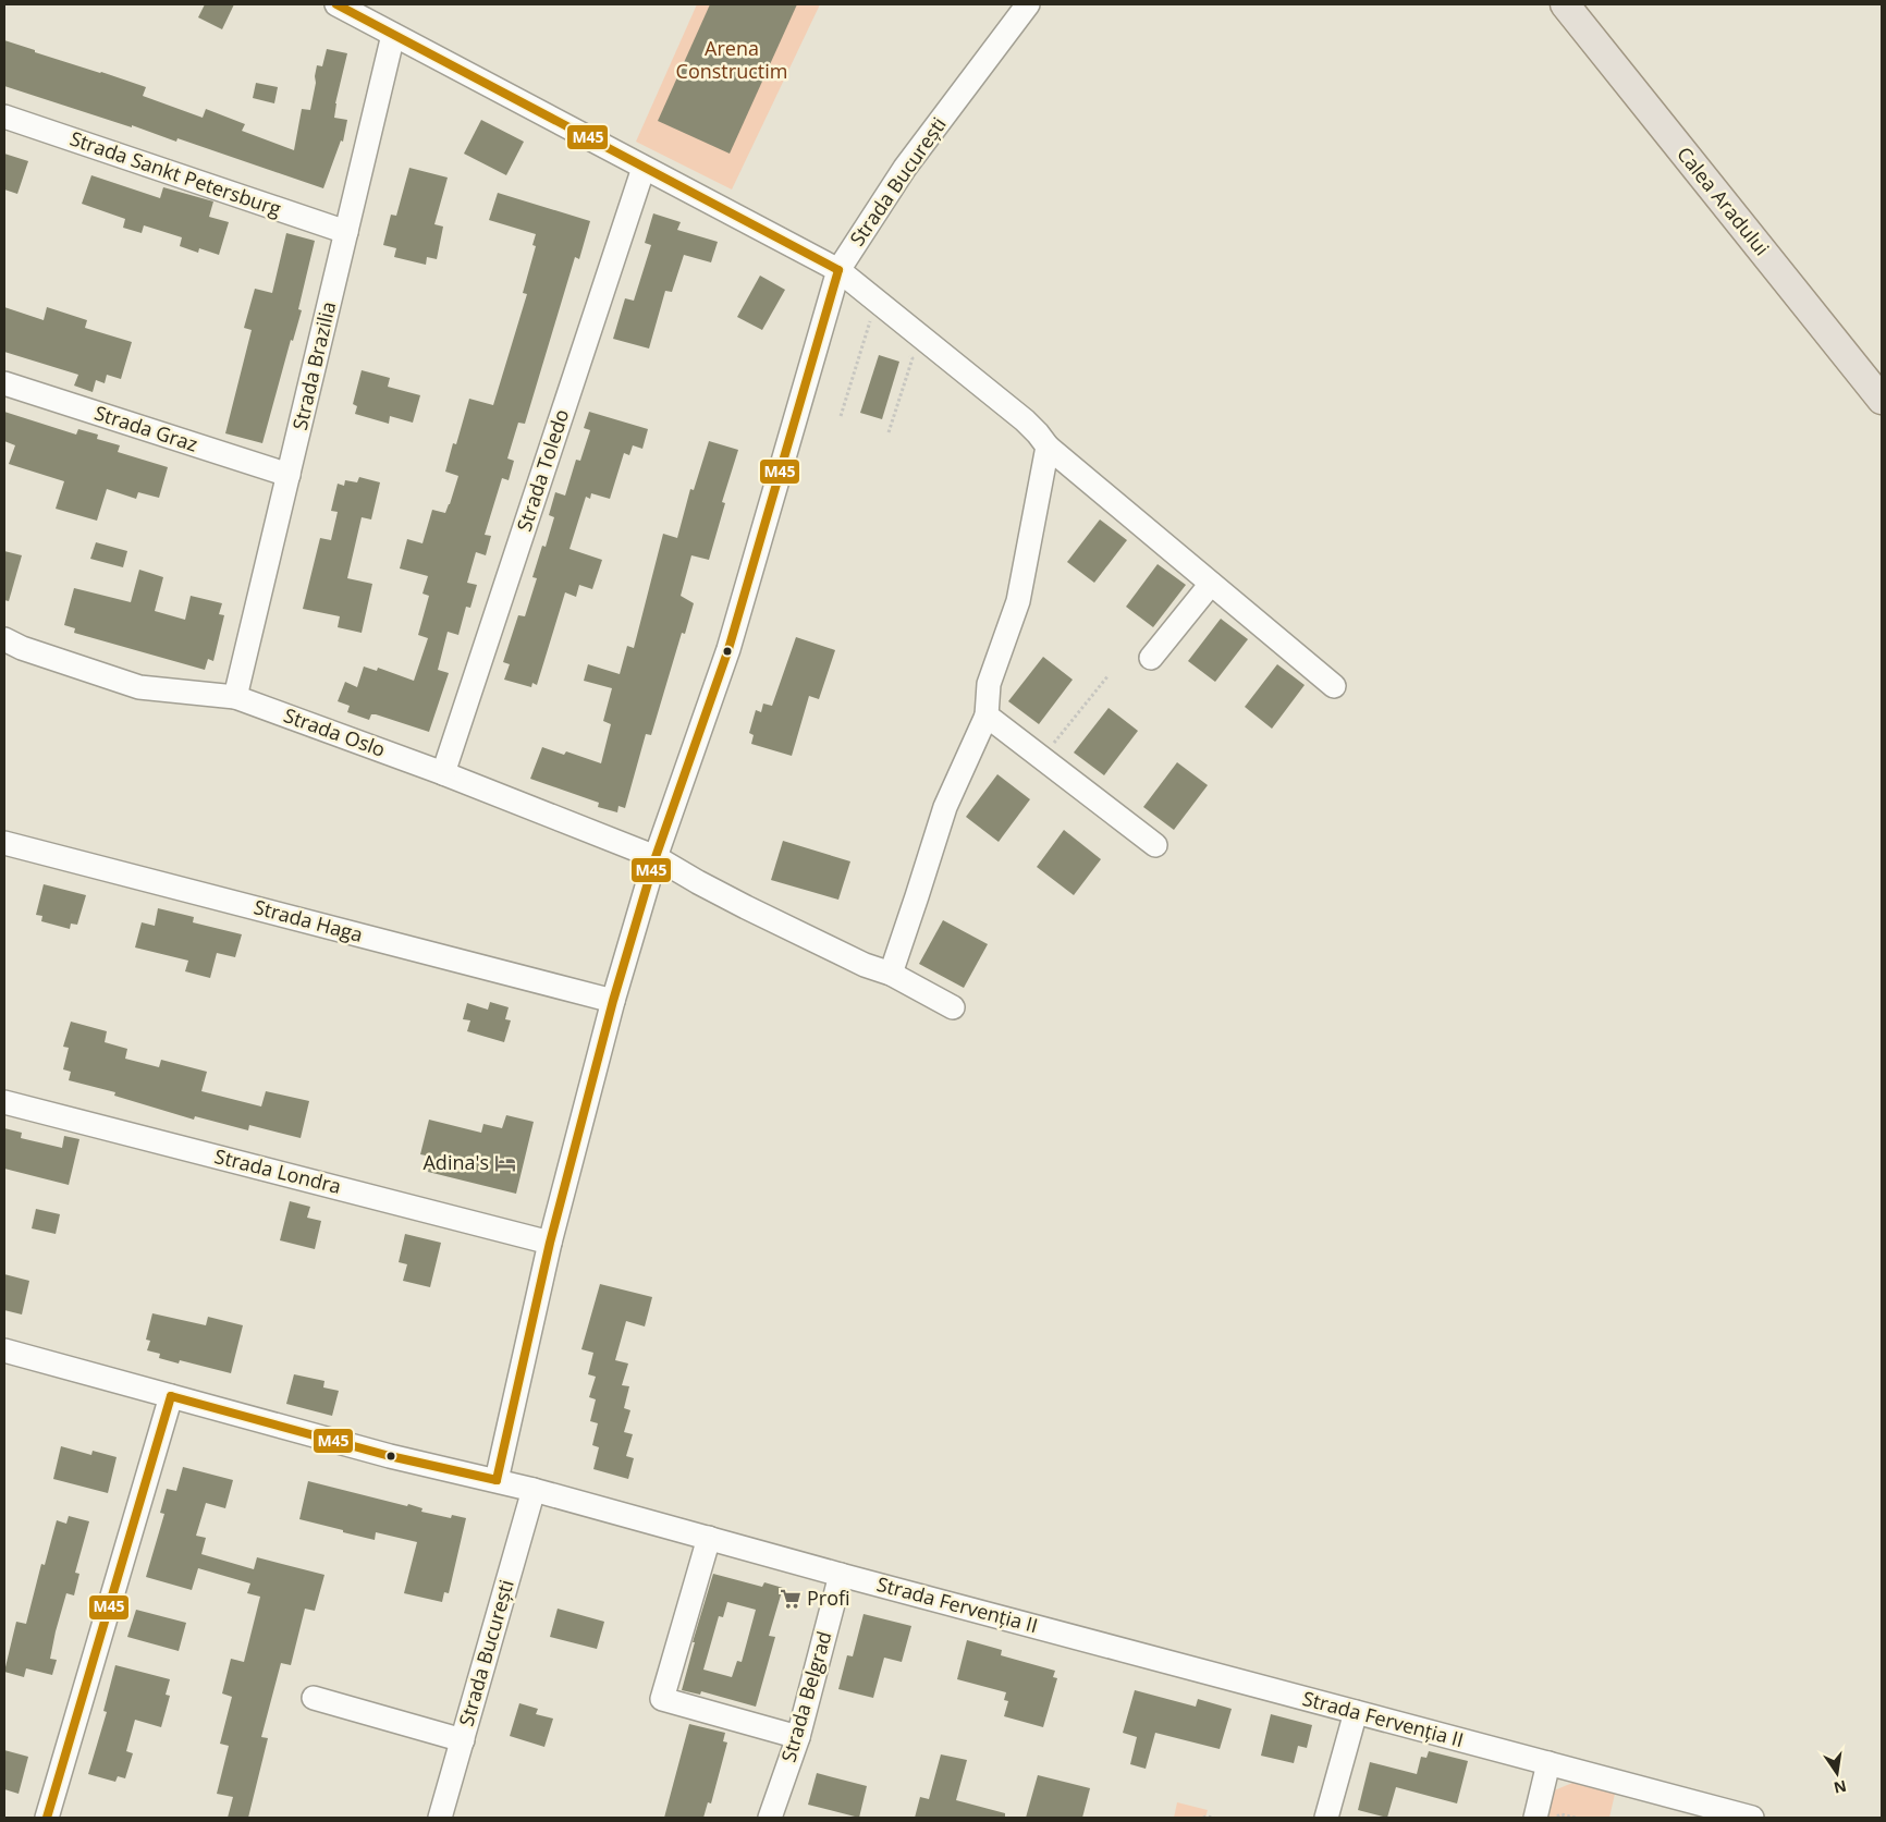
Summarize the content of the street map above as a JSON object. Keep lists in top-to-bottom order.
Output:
{
  "streets": {
    "main road": ["Calea Aradului"],
    "street": [
      "Strada Sankt Petersburg",
      "Strada București",
      "Strada Brazilia",
      "Strada Graz",
      "Strada Toledo",
      "Strada Oslo",
      "Strada Haga",
      "Strada Londra",
      "Strada Fervenția II",
      "Strada Belgrad"
    ]
  },
  "crossings": [
    ["Strada Sankt Petersburg", "Strada Brazilia"],
    ["Strada București", "Strada Oslo"],
    ["Strada București", "Strada Haga"],
    ["Strada București", "Strada Londra"],
    ["Strada București", "Strada Fervenția II"],
    ["Strada Brazilia", "Strada Graz"],
    ["Strada Brazilia", "Strada Oslo"],
    ["Strada Toledo", "Strada Oslo"],
    ["Strada Fervenția II", "Strada Belgrad"]
  ],
  "parks": ["Arena Constructim"],
  "places": {
    "hotel": ["Adina's"],
    "supermarket": ["Profi"]
  },
  "lines": ["transit line M45"],
  "north": "bottom"
}
